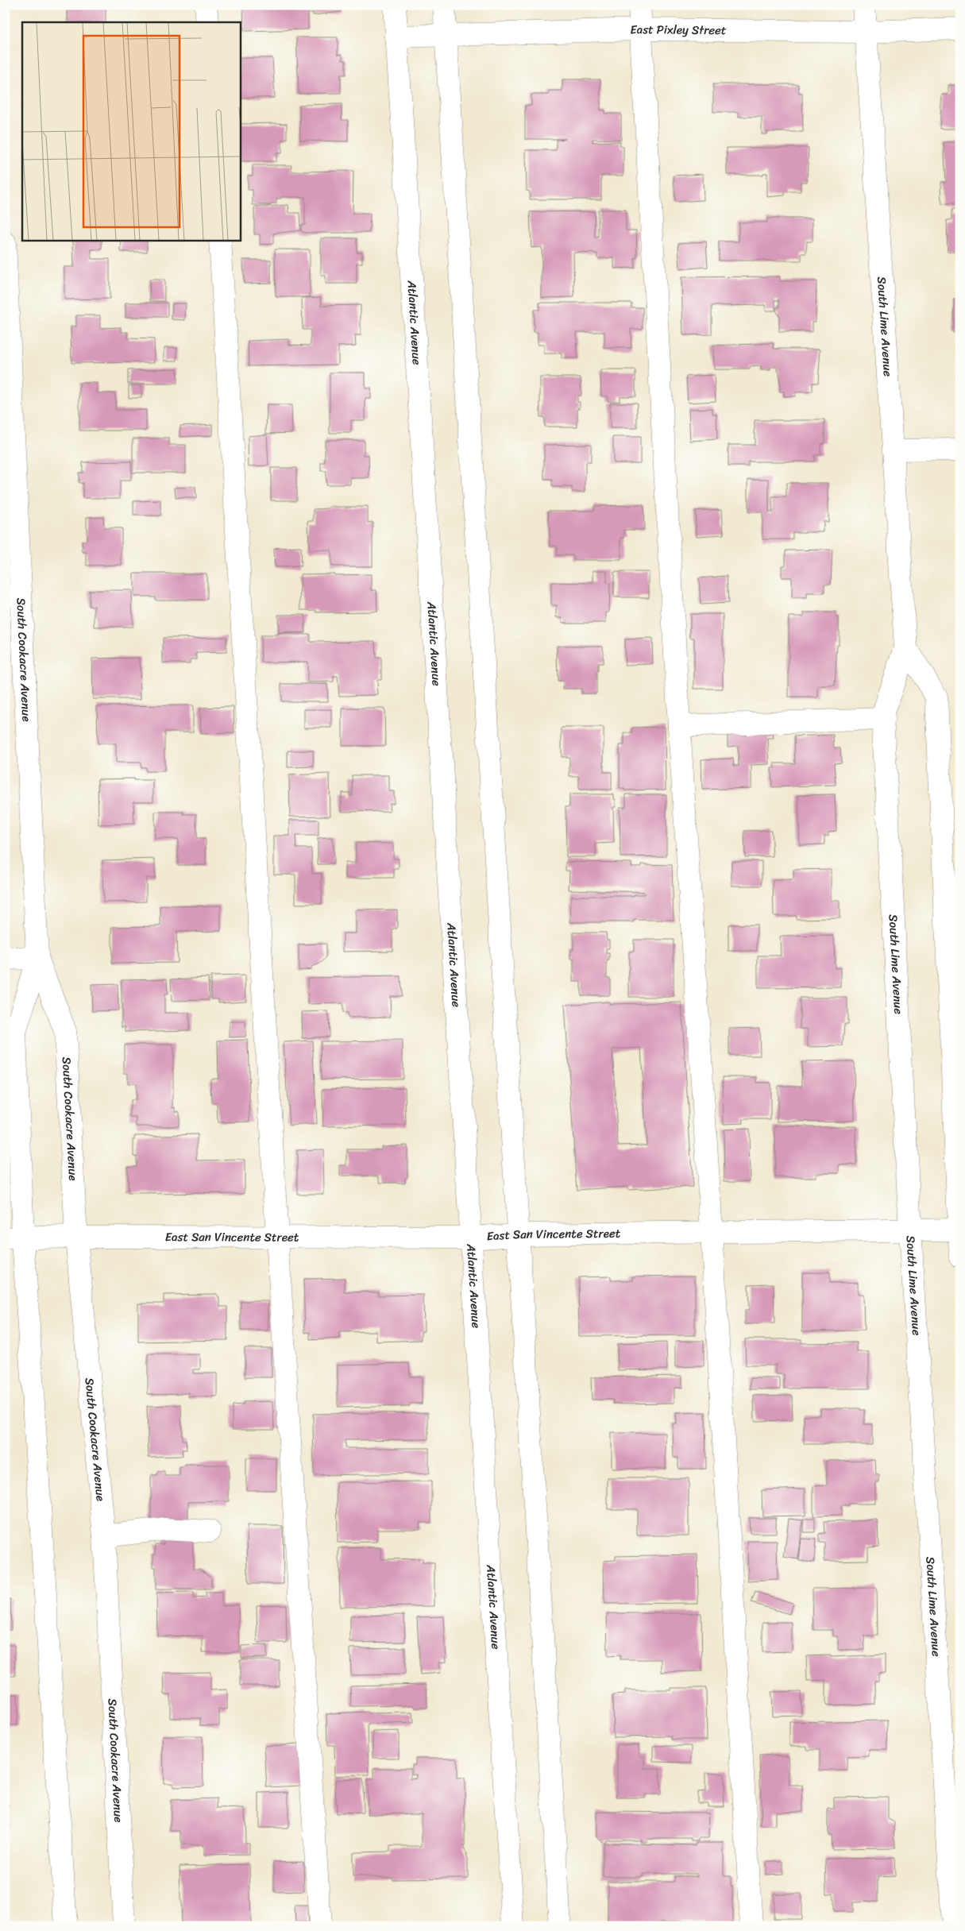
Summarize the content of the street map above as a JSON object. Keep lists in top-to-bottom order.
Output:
{
  "streets": {
    "street": [
      "East Pixley Street",
      "Atlantic Avenue",
      "South Lime Avenue",
      "South Cookacre Avenue",
      "East San Vincente Street"
    ]
  },
  "crossings": [
    ["East Pixley Street", "Atlantic Avenue"],
    ["East Pixley Street", "South Lime Avenue"],
    ["Atlantic Avenue", "East San Vincente Street"],
    ["South Lime Avenue", "East San Vincente Street"],
    ["South Cookacre Avenue", "East San Vincente Street"]
  ]
}
